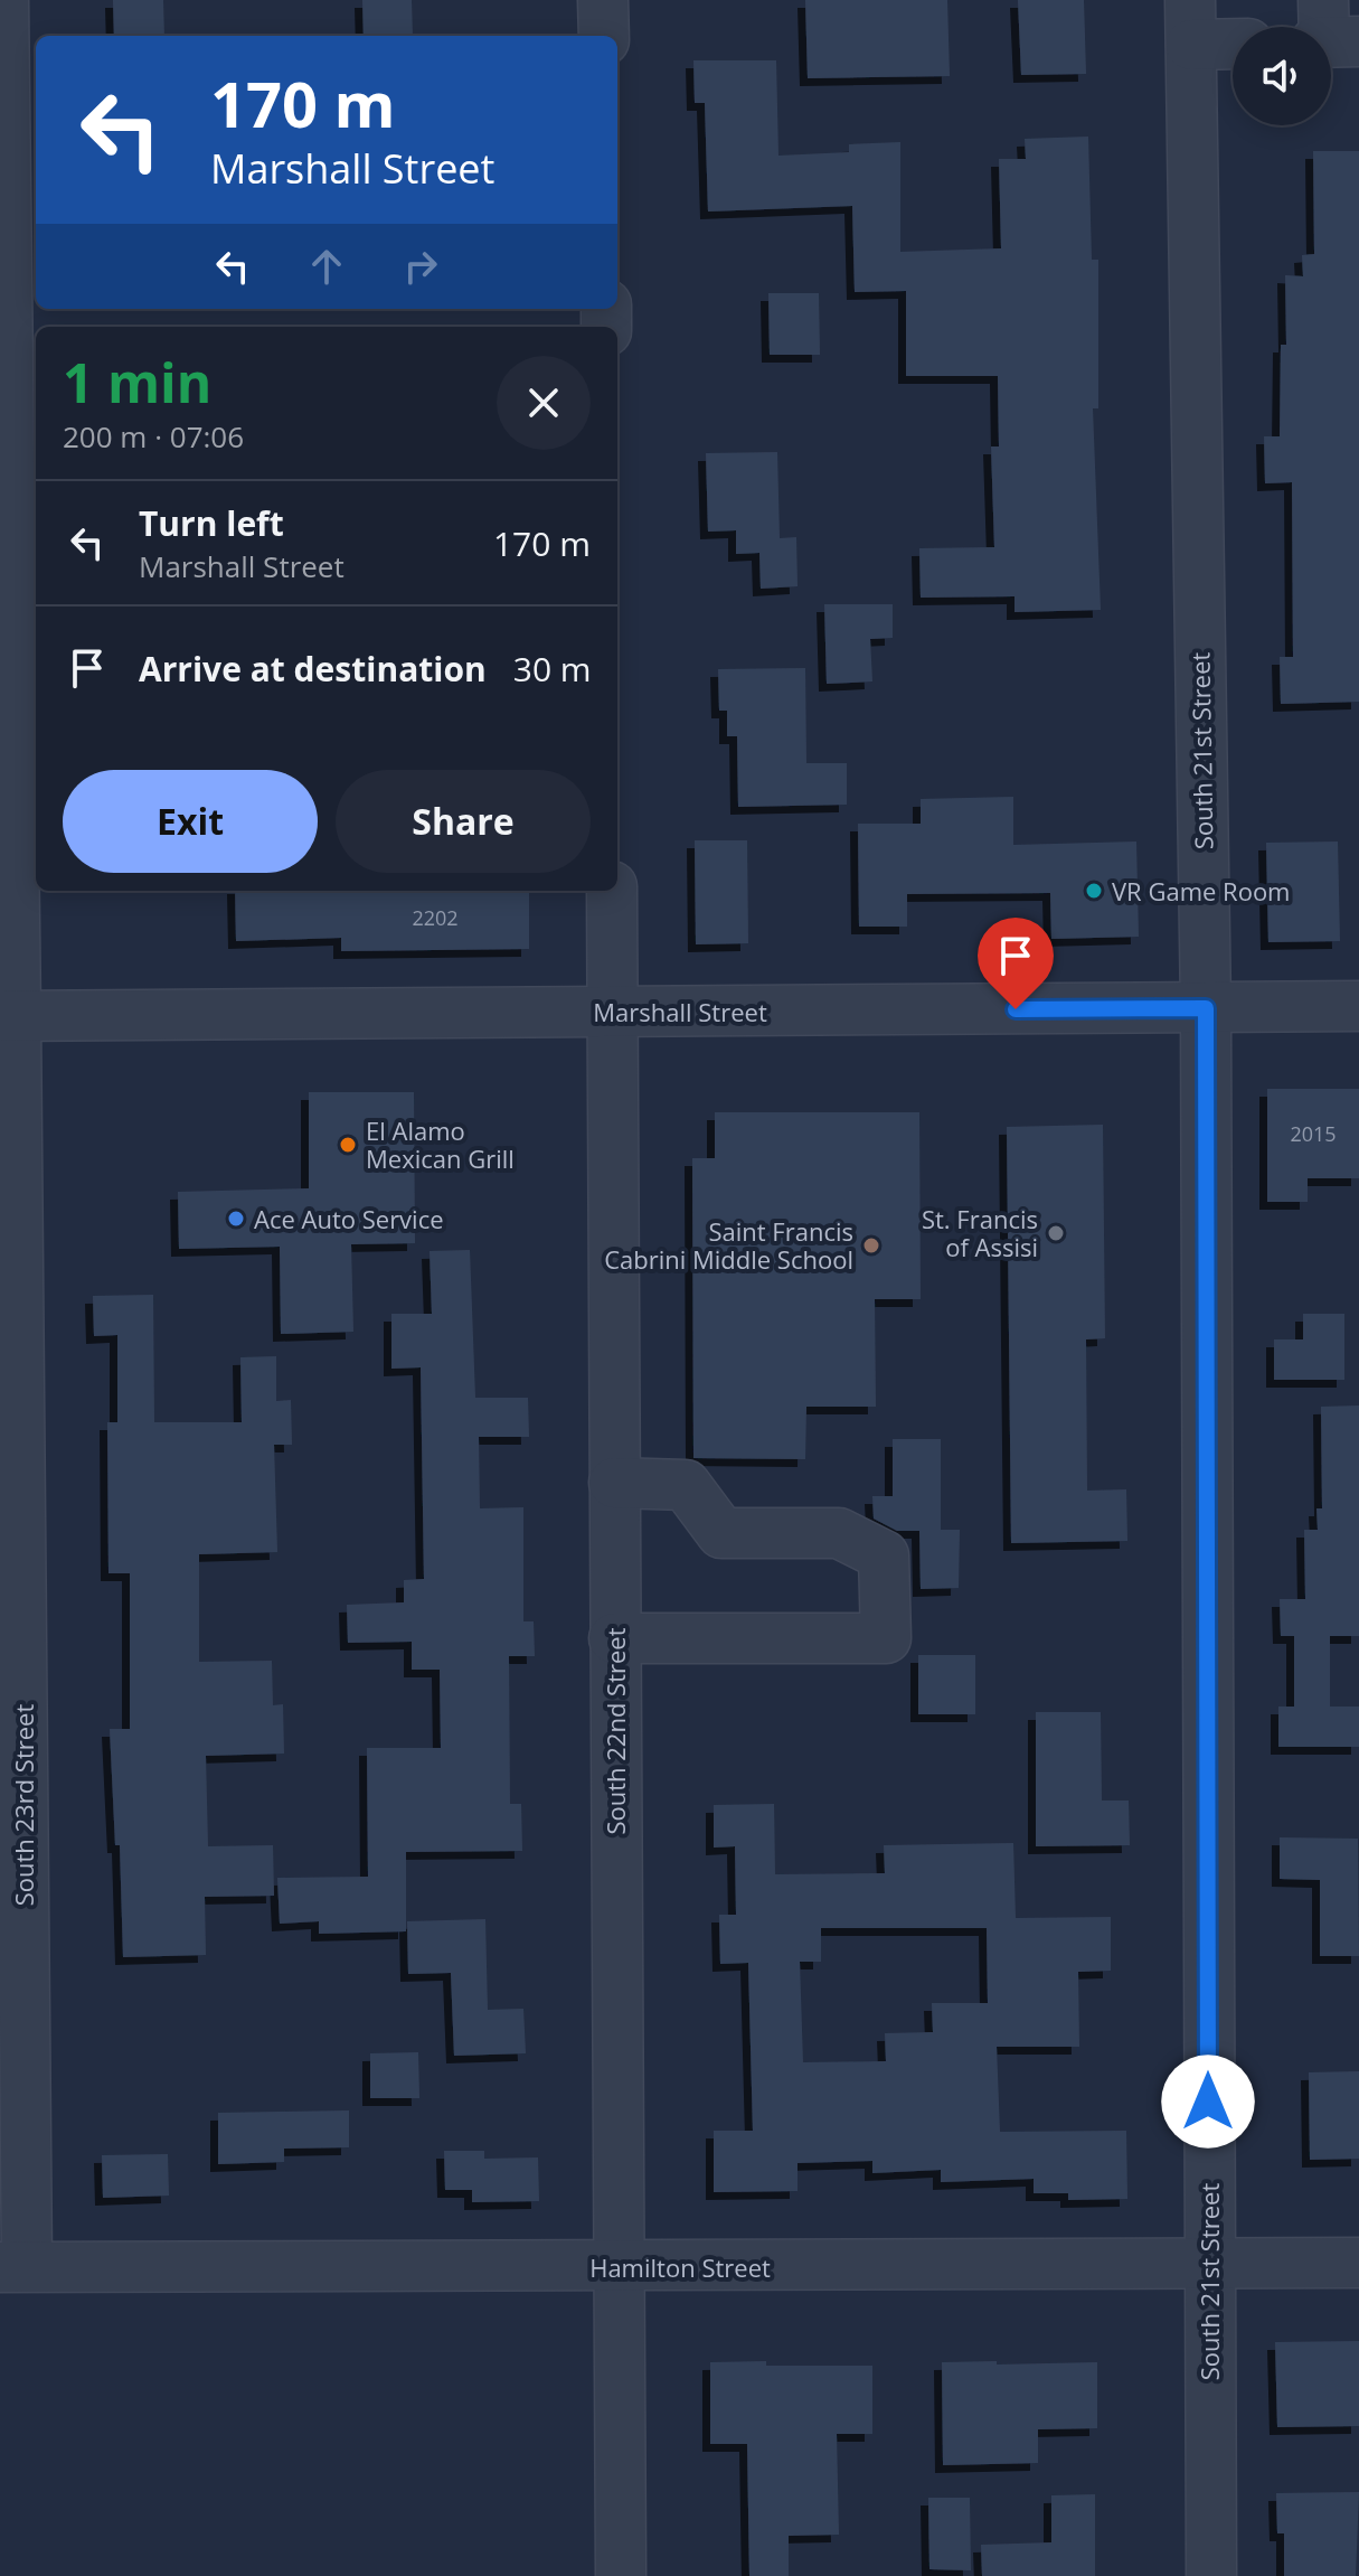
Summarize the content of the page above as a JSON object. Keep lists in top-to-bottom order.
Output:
{
  "streets": {
    "street": [
      "South 21st Street",
      "Marshall Street",
      "South 22nd Street",
      "South 23rd Street",
      "Hamilton Street"
    ]
  },
  "crossings": [
    ["South 21st Street", "Marshall Street"],
    ["South 21st Street", "Hamilton Street"],
    ["Marshall Street", "South 22nd Street"],
    ["Marshall Street", "South 23rd Street"],
    ["South 22nd Street", "Hamilton Street"],
    ["South 23rd Street", "Hamilton Street"]
  ],
  "places": [
    "VR Game Room",
    "El Alamo Mexican Grill",
    "Ace Auto Service",
    "St. Francis of Assisi",
    "Saint Francis Cabrini Middle School"
  ],
  "house_numbers": ["2202", "2015"],
  "page": {
    "turn": ["170 m", "Marshall Street"],
    "heading": ["1 min", "200 m · 07:06"],
    "list": [
      {
        "name": "Turn left",
        "note": "Marshall Street",
        "value": "170 m"
      },
      {
        "name": "Arrive at destination",
        "value": "30 m"
      }
    ],
    "buttons": ["Exit", "Share"]
  }
}
